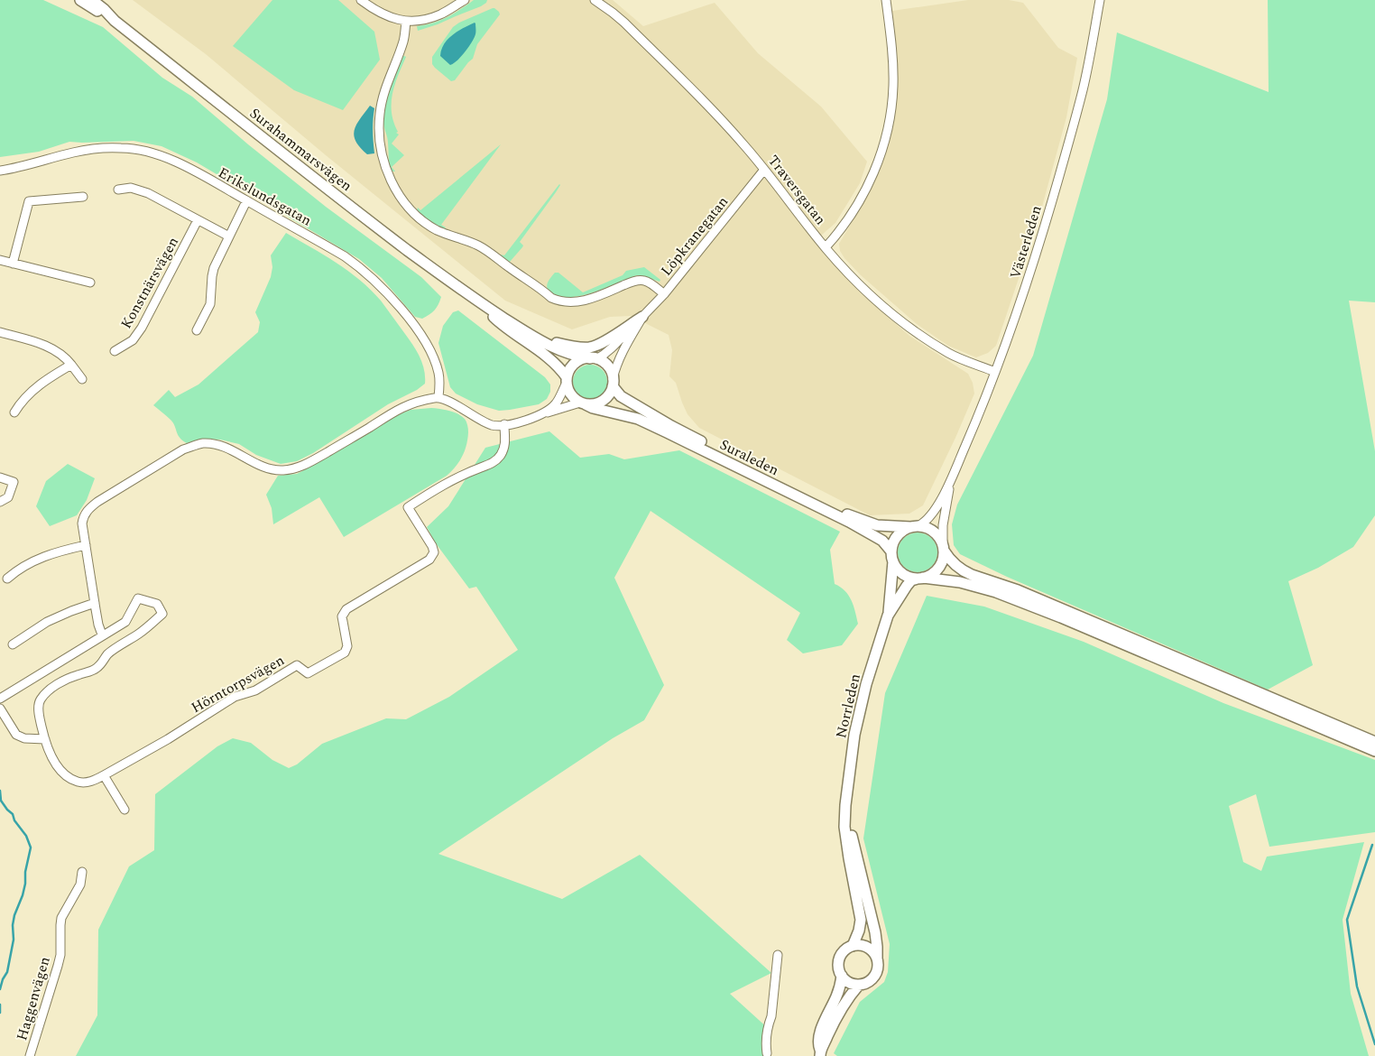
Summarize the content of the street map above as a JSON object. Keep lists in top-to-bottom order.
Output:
{
  "streets": {
    "main road": ["Surahammarsvägen", "Suraleden", "Norrleden"],
    "street": [
      "Traversgatan",
      "Erikslundsgatan",
      "Löpkranegatan",
      "Västerleden",
      "Konstnärsvägen",
      "Hörntorpsvägen",
      "Haggenvägen"
    ]
  },
  "crossings": [
    ["Surahammarsvägen", "Löpkranegatan"],
    ["Surahammarsvägen", "Suraleden"],
    ["Traversgatan", "Löpkranegatan"],
    ["Traversgatan", "Västerleden"],
    ["Löpkranegatan", "Suraleden"],
    ["Västerleden", "Suraleden"],
    ["Västerleden", "Norrleden"],
    ["Suraleden", "Norrleden"]
  ]
}
